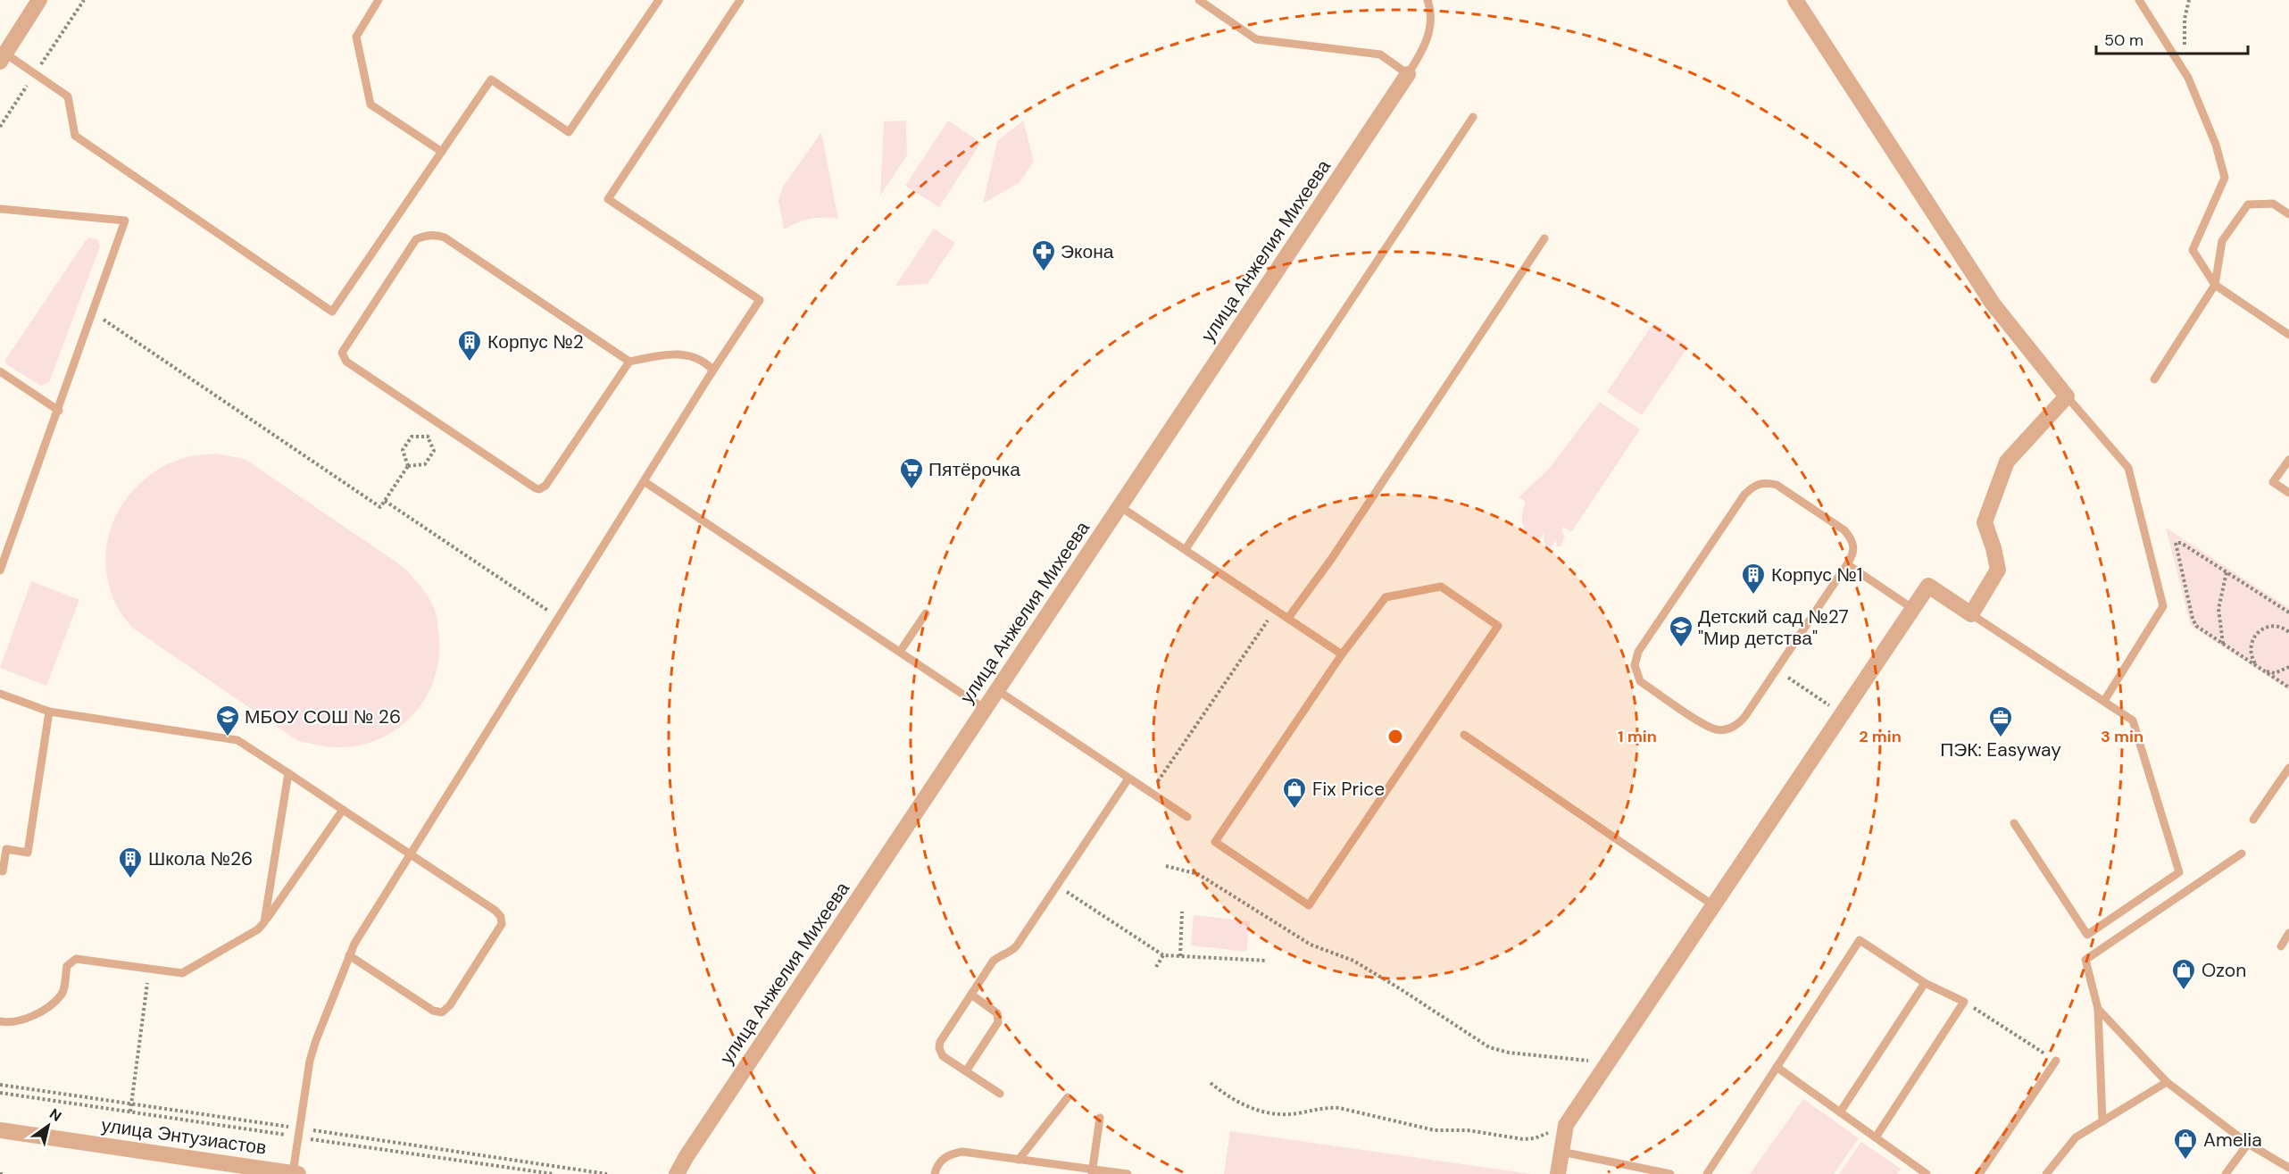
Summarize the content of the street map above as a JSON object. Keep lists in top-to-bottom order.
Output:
{
  "streets": {
    "street": ["улица Анжелия Михеева", "улица Энтузиастов"]
  },
  "places": {
    "pharmacy": ["Экона"],
    "building": ["Корпус №2", "Корпус №1", "Школа №26"],
    "supermarket": ["Пятёрочка"],
    "school or university": ["Детский сад №27 \"Мир детства\"", "МБОУ СОШ № 26"],
    "office": ["ПЭК: Easyway"],
    "shop": ["Fix Price", "Ozon", "Amelia"]
  },
  "scale_bar": "50 m",
  "north": "top right",
  "rings": ["1 min", "2 min", "3 min"]
}
